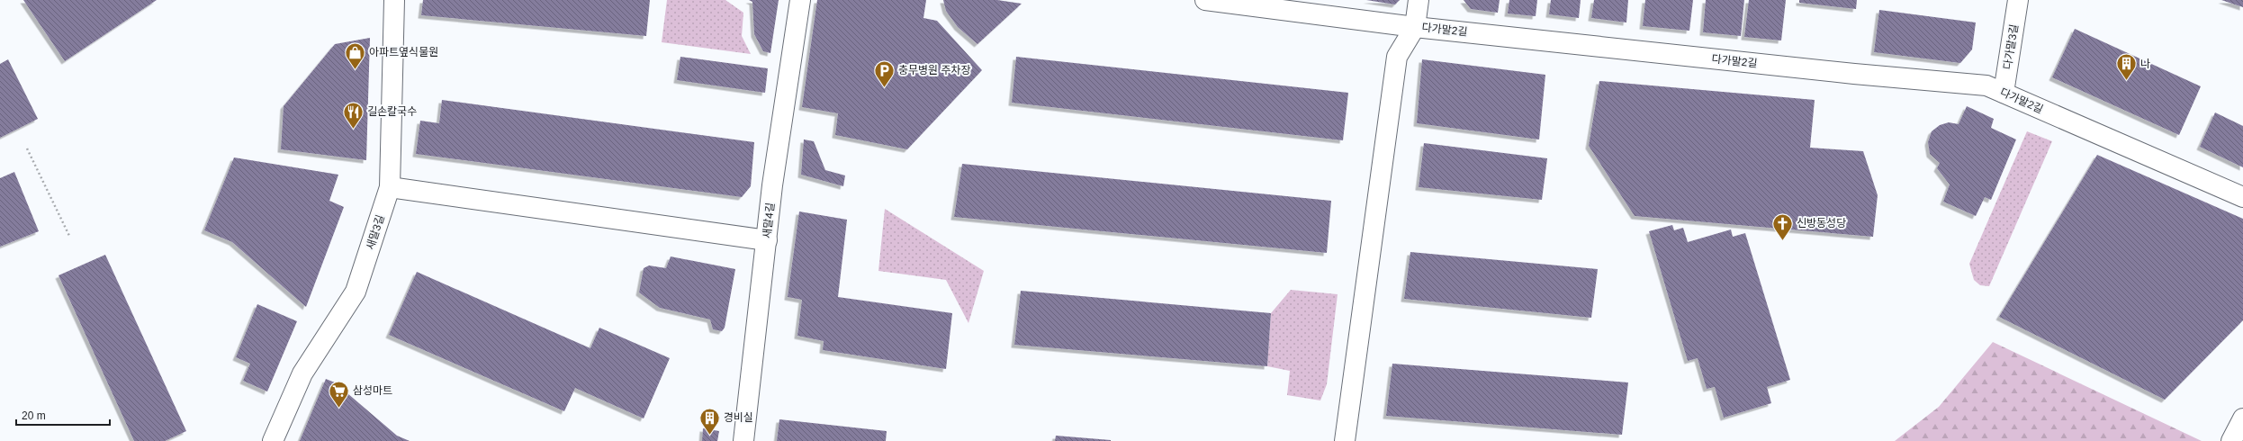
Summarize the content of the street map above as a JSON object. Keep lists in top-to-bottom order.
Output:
{
  "streets": {
    "street": [
      "다가말2길",
      "다가말3길",
      "새말4길",
      "새말3길"
    ]
  },
  "crossings": [
    ["다가말2길", "다가말3길"]
  ],
  "places": {
    "shop": ["아파트옆식물원"],
    "building": ["나", "경비실"],
    "parking": ["충무병원 주차장"],
    "restaurant": ["길손칼국수"],
    "church": ["신방동성당"],
    "supermarket": ["삼성마트"]
  },
  "scale_bar": "20 m"
}
